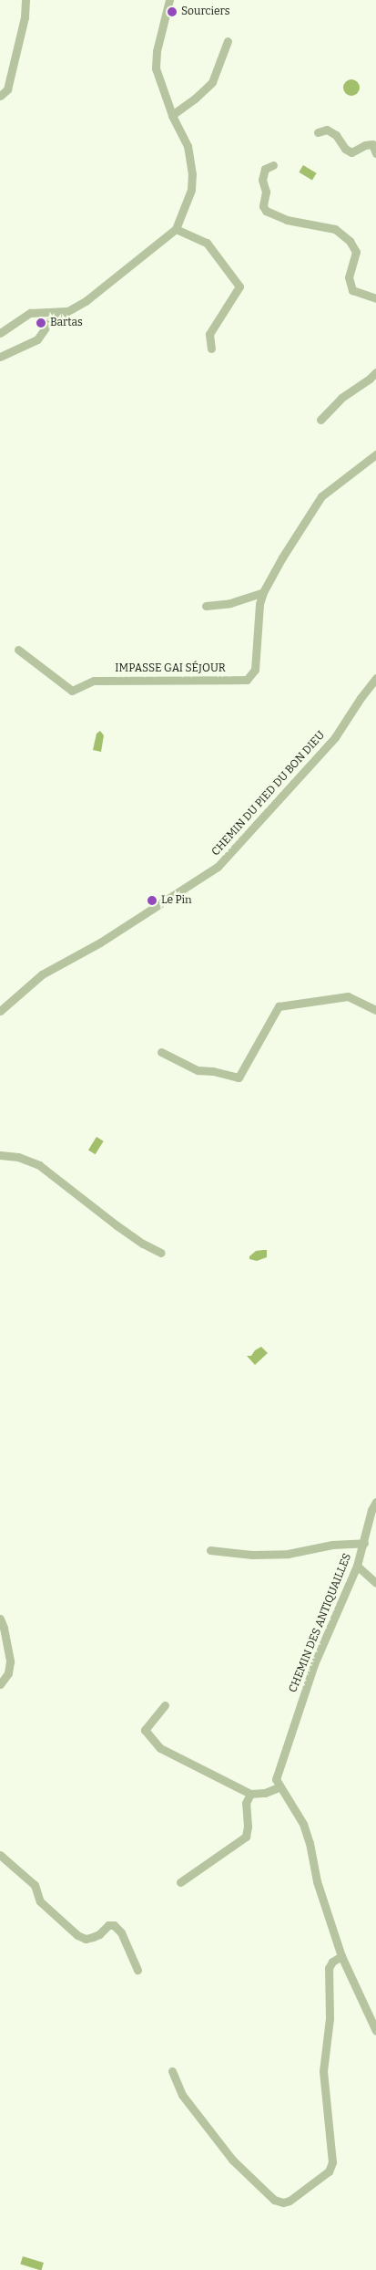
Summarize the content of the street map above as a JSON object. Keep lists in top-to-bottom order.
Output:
{
  "streets": {
    "street": ["IMPASSE GAI SÉJOUR", "CHEMIN DU PIED DU BON DIEU", "CHEMIN DES ANTIQUAILLES"]
  },
  "places": ["Sourciers", "Bartas", "Le Pin"]
}
